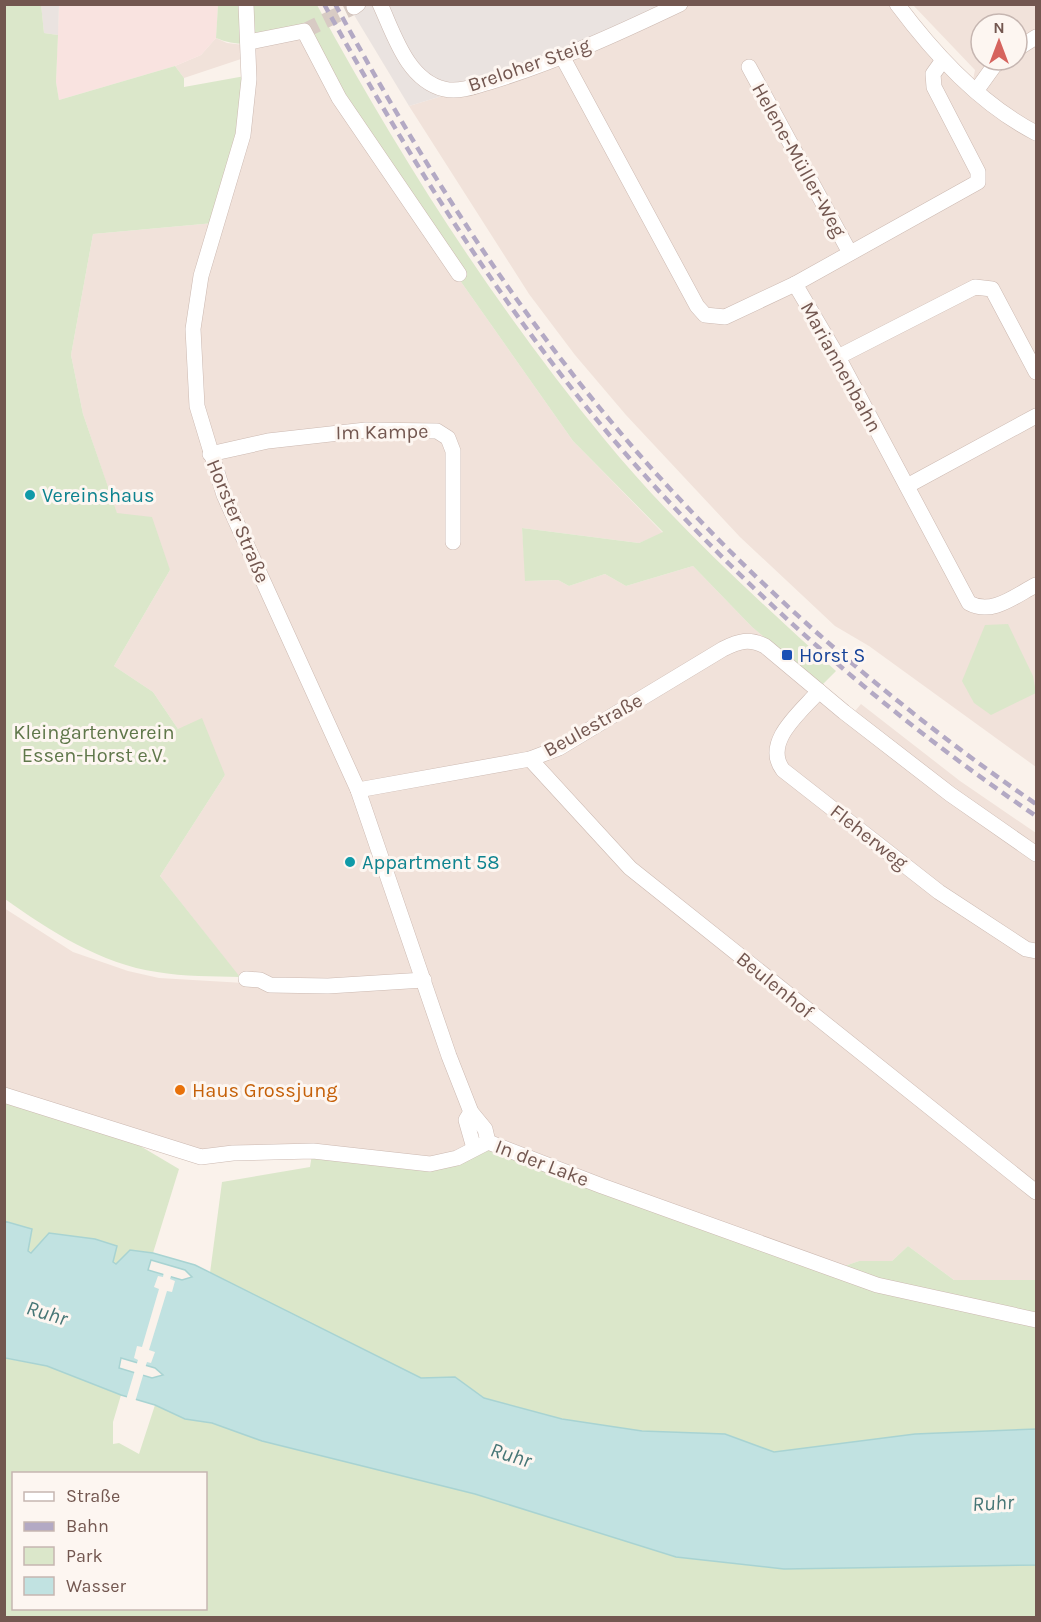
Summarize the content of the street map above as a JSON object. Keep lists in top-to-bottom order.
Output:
{
  "streets": {
    "street": [
      "Breloher Steig",
      "Helene-Müller-Weg",
      "Mariannenbahn",
      "Im Kampe",
      "Horster Straße",
      "Beulestraße",
      "Fleherweg",
      "Beulenhof",
      "In der Lake"
    ]
  },
  "crossings": [
    ["Breloher Steig", "Mariannenbahn"],
    ["Helene-Müller-Weg", "Mariannenbahn"],
    ["Im Kampe", "Horster Straße"],
    ["Horster Straße", "Beulestraße"],
    ["Horster Straße", "In der Lake"],
    ["Beulestraße", "Fleherweg"],
    ["Beulestraße", "Beulenhof"]
  ],
  "water": ["Ruhr"],
  "parks": ["Kleingartenverein Essen-Horst e.V."],
  "places": {
    "other": ["Vereinshaus", "Appartment 58", "Haus Grossjung"],
    "transit": ["Horst S"]
  },
  "legend": [
    "Straße",
    "Bahn",
    "Park",
    "Wasser"
  ],
  "north": "top"
}
